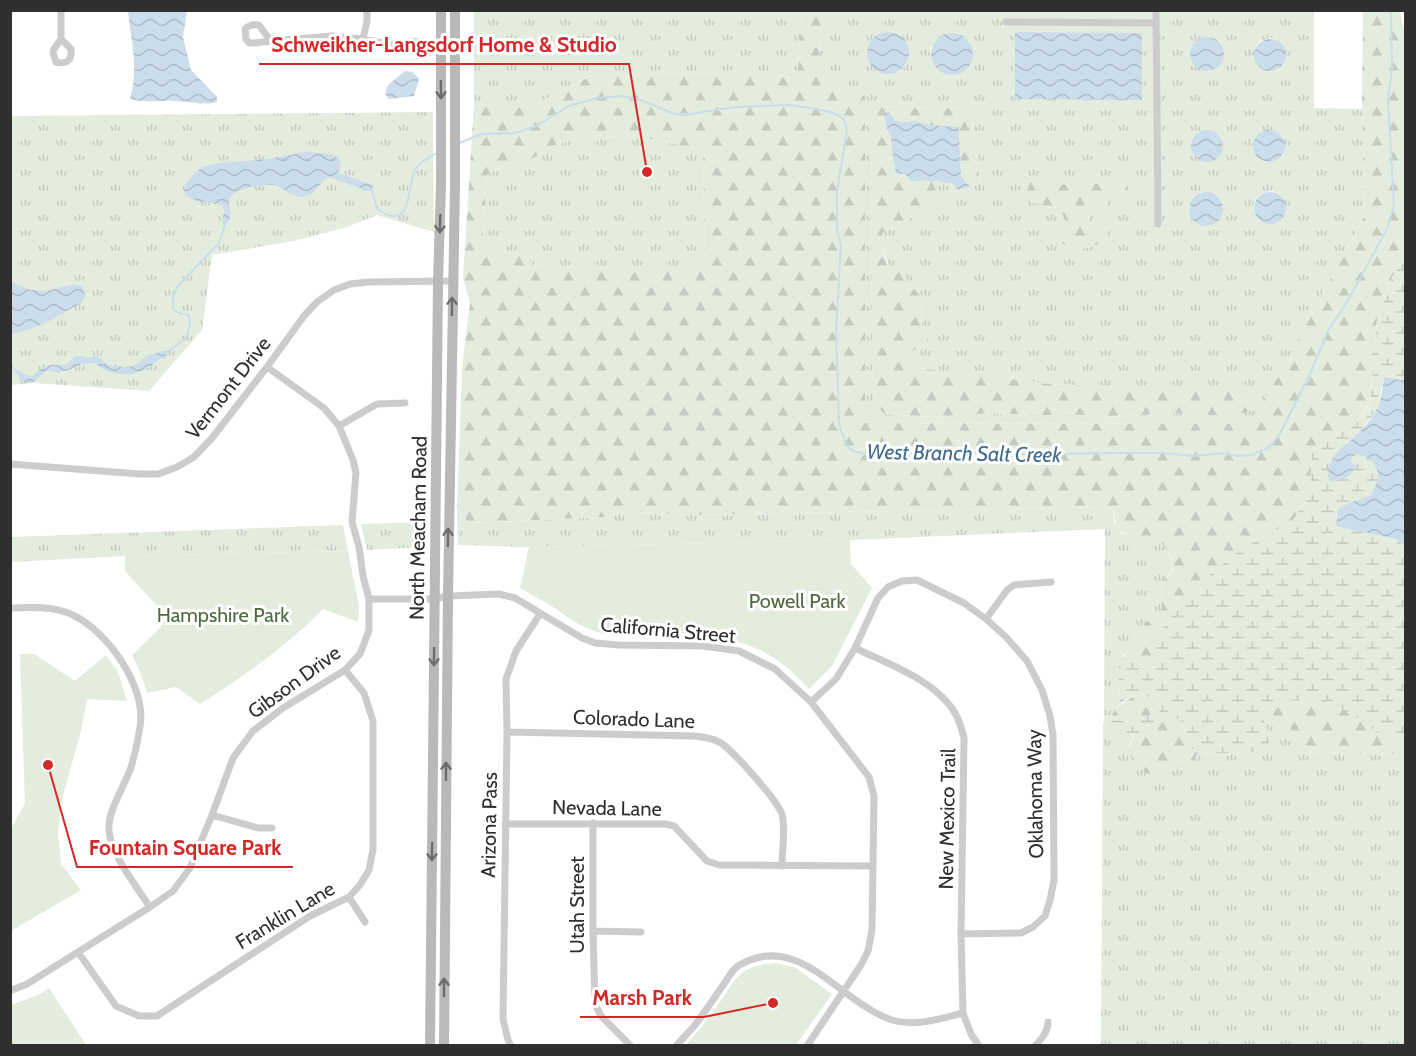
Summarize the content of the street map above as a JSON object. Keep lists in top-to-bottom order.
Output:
{
  "streets": {
    "main road": ["North Meacham Road"],
    "street": [
      "Vermont Drive",
      "California Street",
      "Gibson Drive",
      "Colorado Lane",
      "Oklahoma Way",
      "Nevada Lane",
      "New Mexico Trail",
      "Arizona Pass",
      "Utah Street",
      "Franklin Lane"
    ]
  },
  "crossings": [
    ["Vermont Drive", "North Meacham Road"],
    ["Vermont Drive", "Gibson Drive"],
    ["North Meacham Road", "California Street"],
    ["California Street", "Gibson Drive"],
    ["California Street", "Nevada Lane"],
    ["California Street", "Arizona Pass"],
    ["Gibson Drive", "Franklin Lane"],
    ["Colorado Lane", "Nevada Lane"],
    ["Colorado Lane", "Arizona Pass"],
    ["Oklahoma Way", "New Mexico Trail"],
    ["Nevada Lane", "Arizona Pass"],
    ["Nevada Lane", "Utah Street"]
  ],
  "water": ["West Branch Salt Creek"],
  "parks": ["Powell Park", "Hampshire Park"],
  "places": ["Schweikher-Langsdorf Home & Studio", "Fountain Square Park", "Marsh Park"]
}
